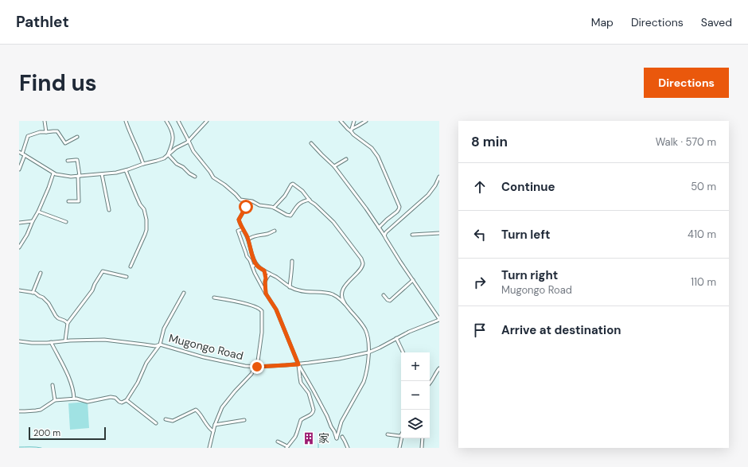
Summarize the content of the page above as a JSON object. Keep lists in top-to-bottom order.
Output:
{
  "streets": {
    "street": ["Mugongo Road"]
  },
  "places": {
    "building": ["家"]
  },
  "scale_bar": "200 m",
  "page": {
    "header": "Pathlet",
    "nav": ["Map", "Directions", "Saved"],
    "buttons": "Directions",
    "title": "Find us",
    "heading": ["8 min", "Walk · 570 m"],
    "list": [
      ["Continue", "50 m"],
      ["Turn left", "410 m"],
      ["Turn right", "Mugongo Road", "110 m"],
      "Arrive at destination"
    ],
    "map_buttons": ["+", "−"],
    "scale": "200 m"
  }
}
